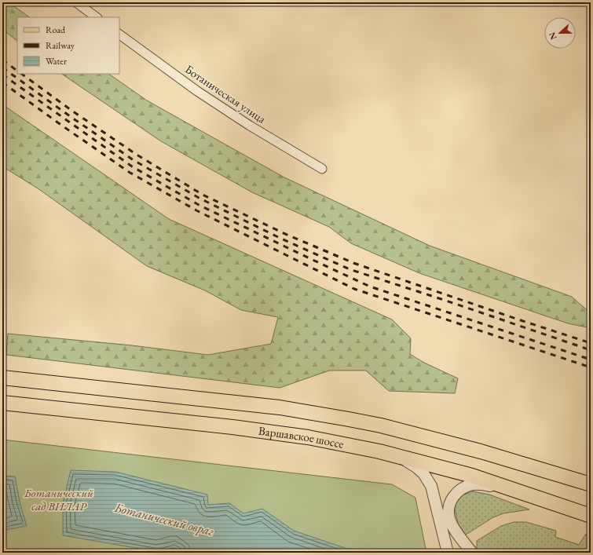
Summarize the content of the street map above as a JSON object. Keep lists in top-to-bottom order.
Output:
{
  "streets": {
    "main road": ["Варшавское шоссе"],
    "street": ["Ботаническая улица"]
  },
  "water": ["Ботанический овраг"],
  "parks": ["Ботанический сад ВИЛАР"],
  "legend": ["Road", "Railway", "Water"],
  "north": "left"
}
